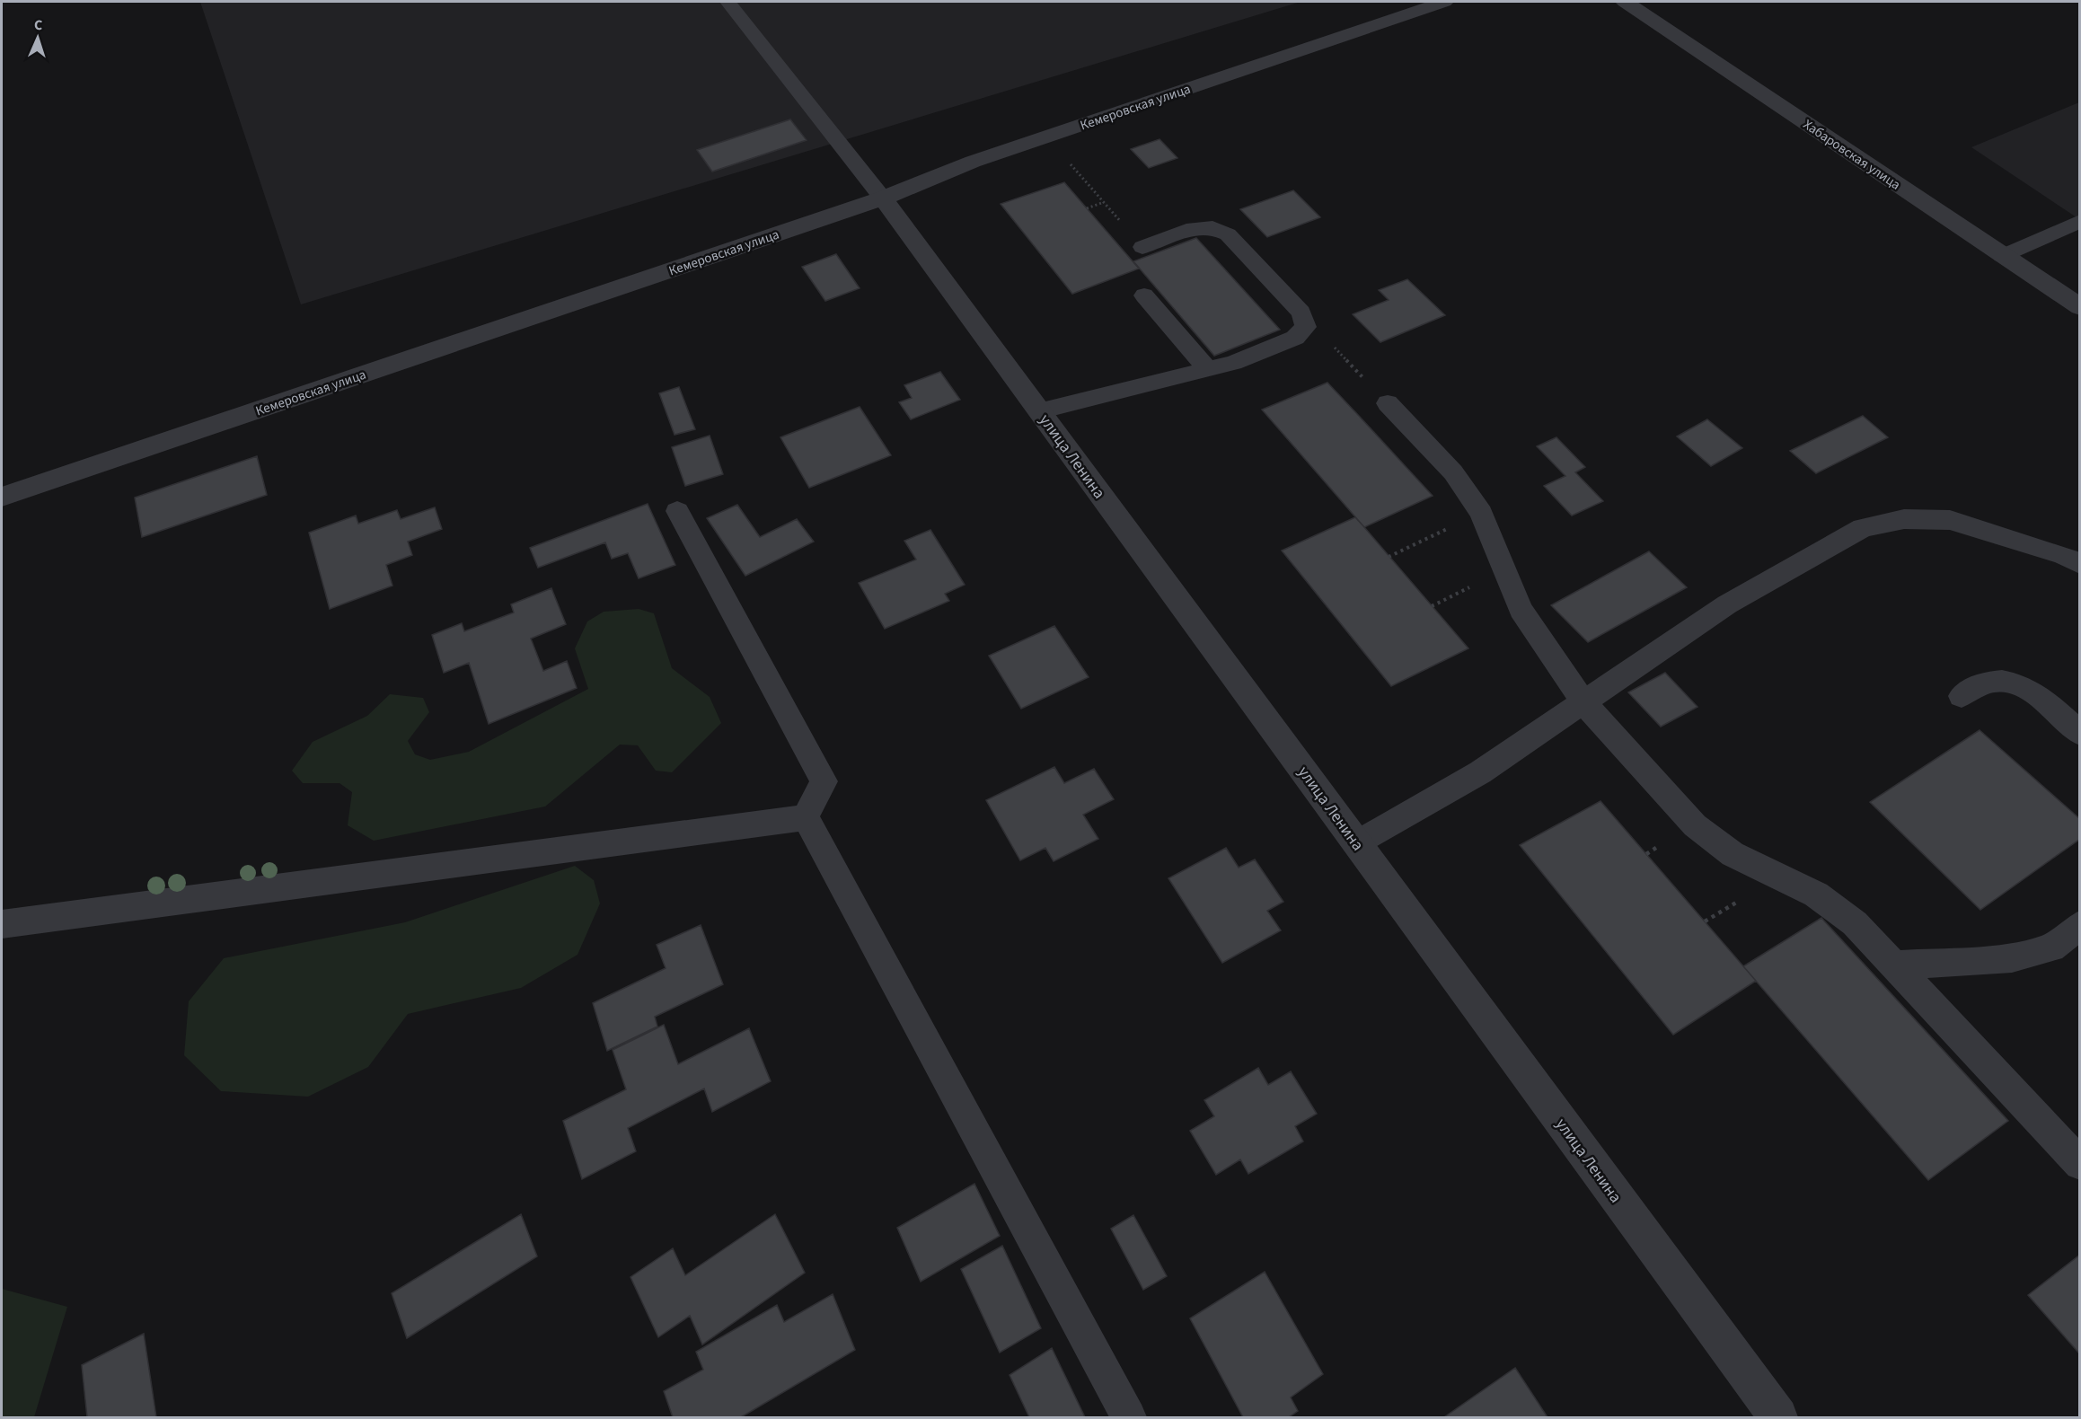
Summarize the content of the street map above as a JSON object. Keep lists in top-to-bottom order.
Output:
{
  "streets": {
    "street": ["Кемеровская улица", "Хабаровская улица", "улица Ленина"]
  },
  "crossings": [
    ["Кемеровская улица", "улица Ленина"]
  ],
  "north": "top"
}
